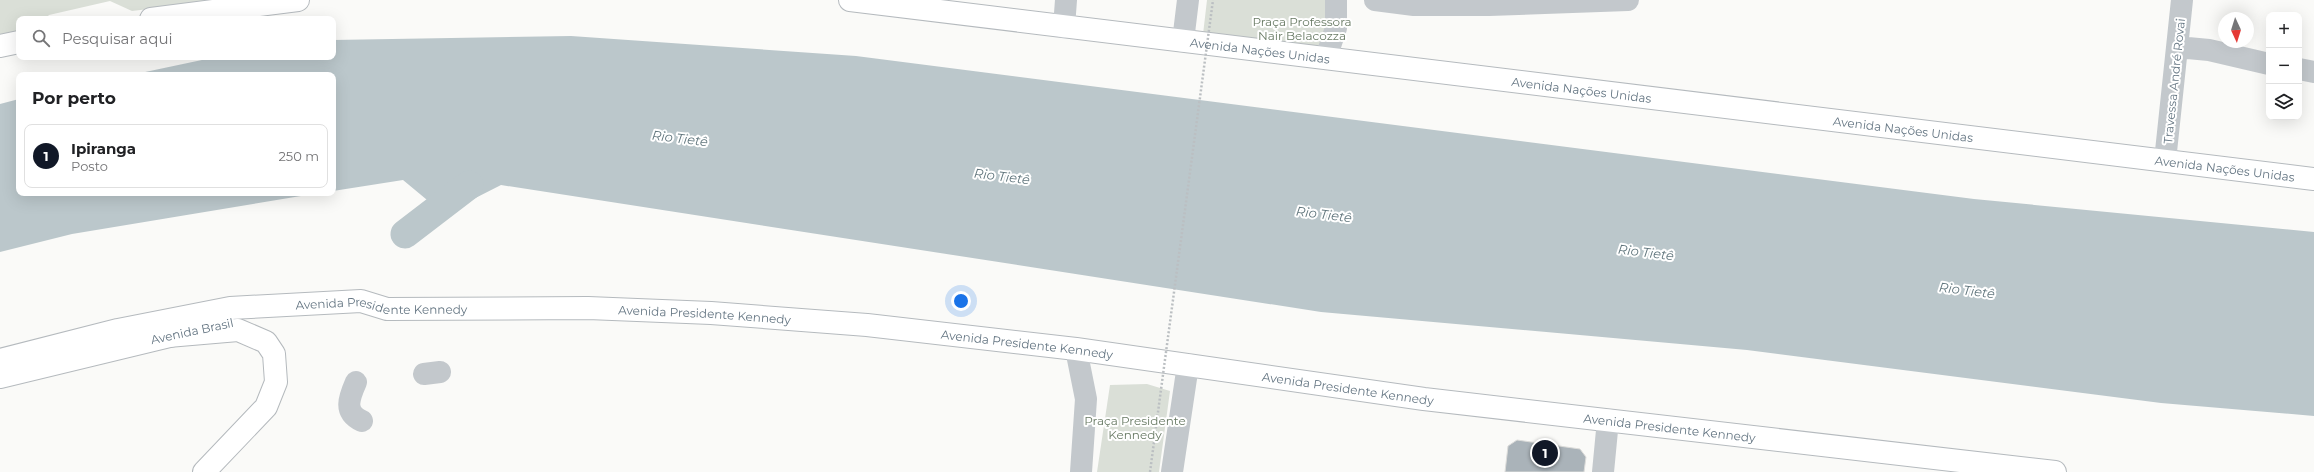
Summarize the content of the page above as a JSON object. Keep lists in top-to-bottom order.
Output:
{
  "streets": {
    "main road": ["Avenida Nações Unidas", "Avenida Presidente Kennedy", "Avenida Brasil"],
    "street": ["Travessa André Rovai"]
  },
  "crossings": [
    ["Avenida Nações Unidas", "Travessa André Rovai"],
    ["Avenida Presidente Kennedy", "Avenida Brasil"]
  ],
  "water": ["Rio Tietê"],
  "parks": ["Praça Professora Nair Belacozza", "Praça Presidente Kennedy"],
  "north": "bottom",
  "page": {
    "map_buttons": ["+", "−"],
    "search": "Pesquisar aqui",
    "heading": "Por perto",
    "list": [
      {
        "mark": "1",
        "name": "Ipiranga",
        "note": "Posto",
        "value": "250 m"
      }
    ],
    "pins": "1"
  }
}
